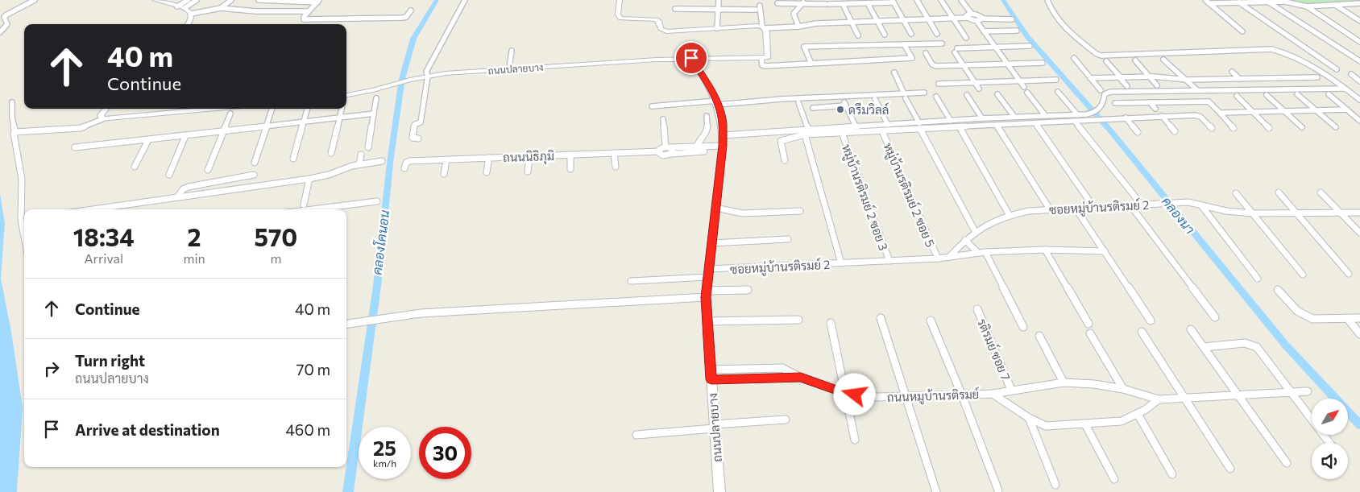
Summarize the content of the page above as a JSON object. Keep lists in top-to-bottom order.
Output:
{
  "streets": {
    "street": [
      "ถนนปลายบาง",
      "ถนนนิธิภุมิ",
      "หมู่บ้านรติรมย์ 2 ซอย 5",
      "หมู่บ้านรติรมย์ 2 ซอย 3",
      "ซอยหมู่บ้านรติรมย์ 2",
      "รติรมย์ ซอย 7",
      "ถนนหมูบ้านรติรมย์"
    ]
  },
  "crossings": [
    ["ถนนปลายบาง", "ซอยหมู่บ้านรติรมย์ 2"],
    ["ถนนปลายบาง", "ถนนหมูบ้านรติรมย์"],
    ["หมู่บ้านรติรมย์ 2 ซอย 5", "ซอยหมู่บ้านรติรมย์ 2"],
    ["หมู่บ้านรติรมย์ 2 ซอย 3", "ซอยหมู่บ้านรติรมย์ 2"],
    ["รติรมย์ ซอย 7", "ถนนหมูบ้านรติรมย์"]
  ],
  "water": ["คลองนา", "คลองโคนอน"],
  "places": ["ดรีมวิลล์"],
  "north": "top right",
  "page": {
    "turn": ["40 m", "Continue"],
    "eta": [
      "18:34",
      "Arrival",
      "2",
      "min",
      "570",
      "m"
    ],
    "list": [
      {
        "name": "Continue",
        "value": "40 m"
      },
      {
        "name": "Turn right",
        "note": "ถนนปลายบาง",
        "value": "70 m"
      },
      {
        "name": "Arrive at destination",
        "value": "460 m"
      }
    ],
    "speed": "25 km/h",
    "limit": "30"
  }
}
